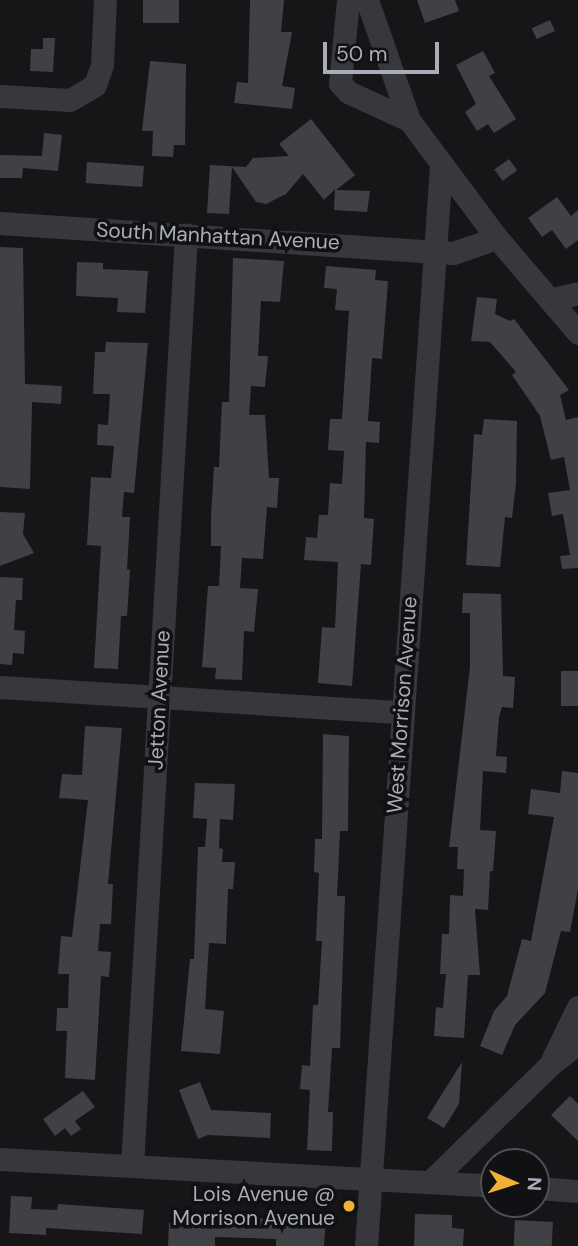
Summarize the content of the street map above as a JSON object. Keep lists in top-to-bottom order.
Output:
{
  "streets": {
    "street": ["South Manhattan Avenue", "Jetton Avenue", "West Morrison Avenue"]
  },
  "crossings": [
    ["South Manhattan Avenue", "Jetton Avenue"],
    ["South Manhattan Avenue", "West Morrison Avenue"]
  ],
  "places": ["Lois Avenue @ Morrison Avenue"],
  "scale_bar": "50 m",
  "north": "right"
}
